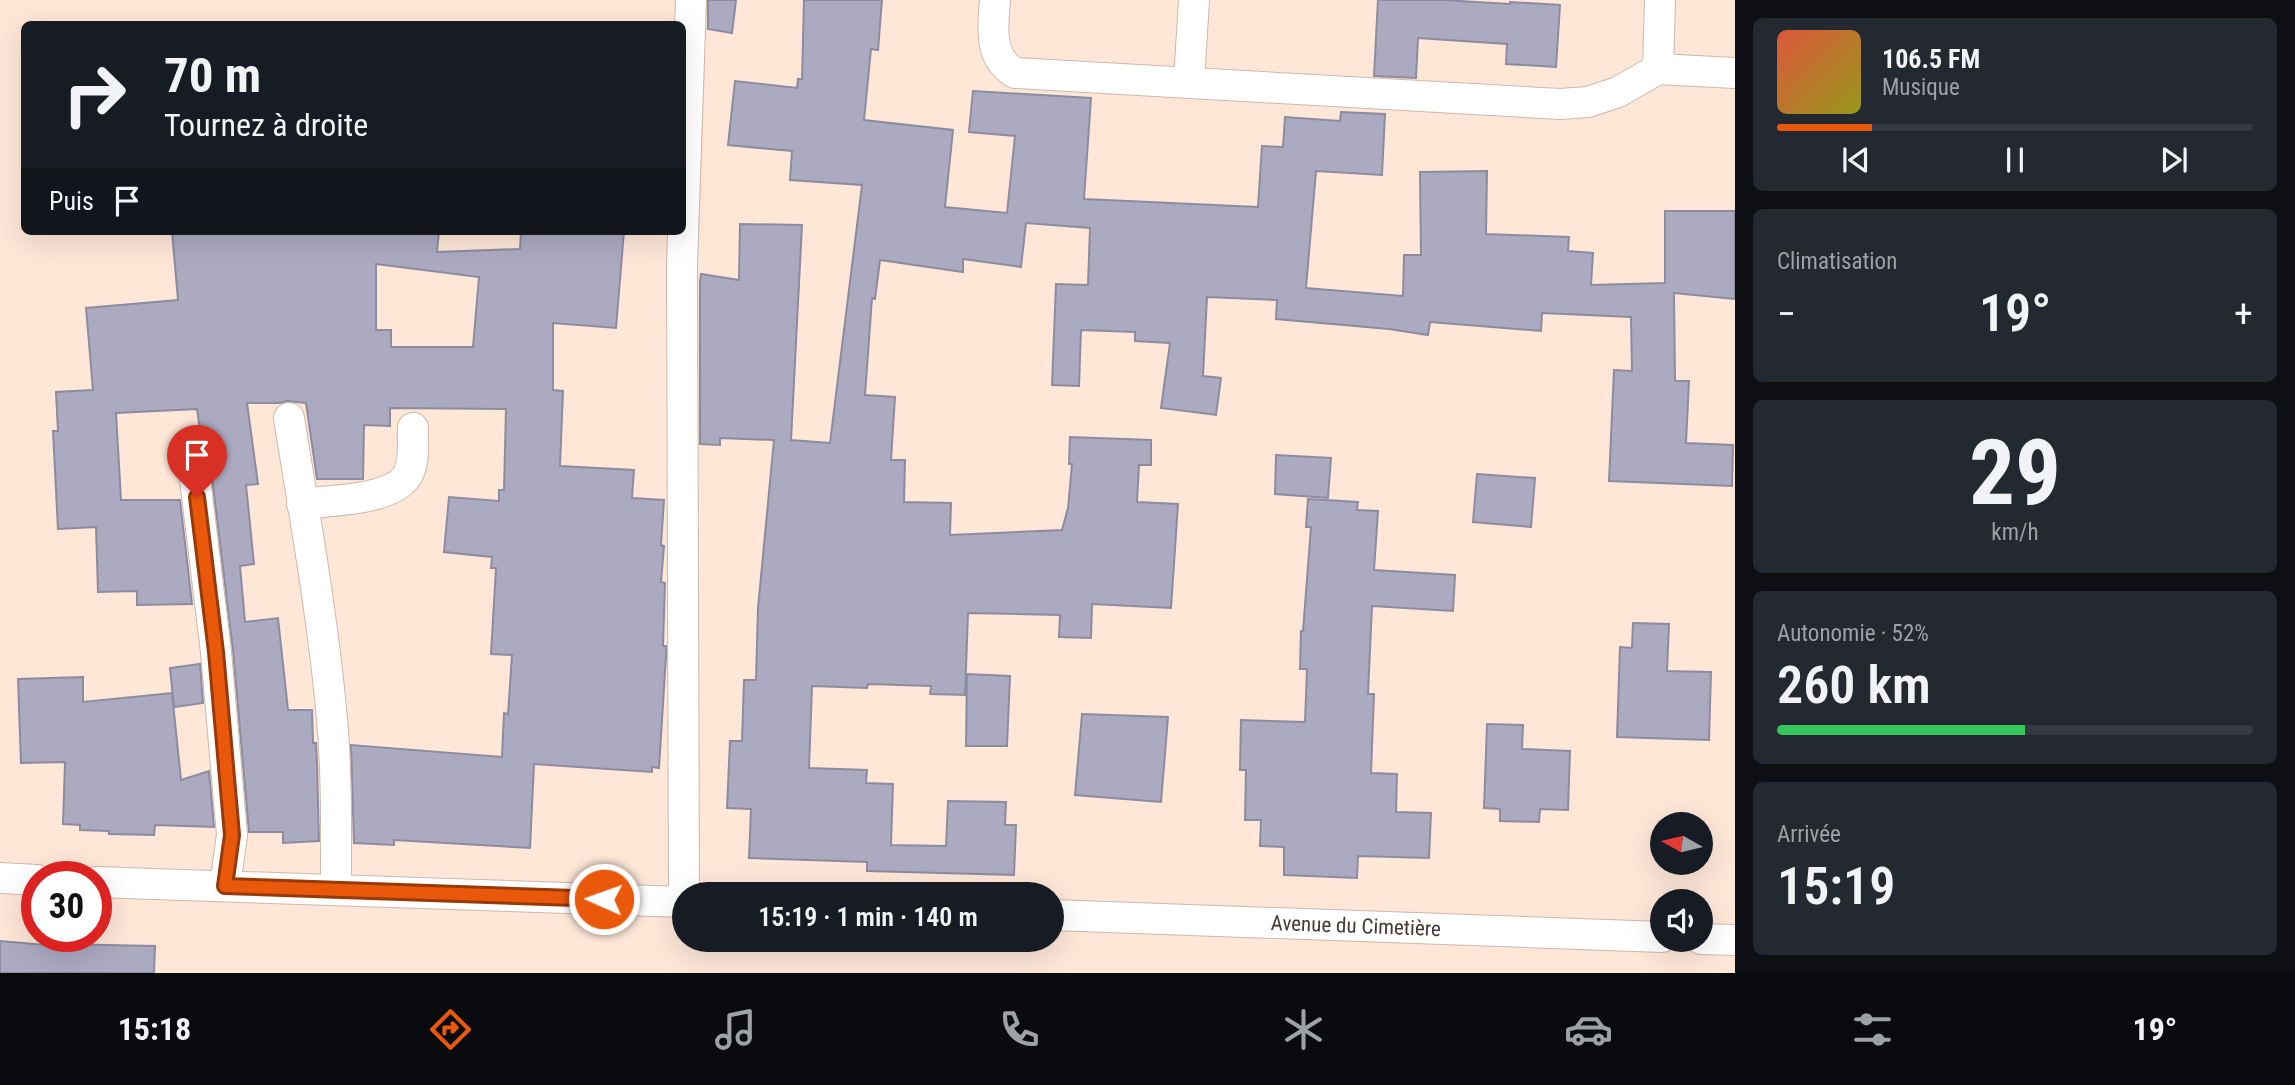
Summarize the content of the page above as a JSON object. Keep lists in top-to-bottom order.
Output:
{
  "streets": {
    "street": ["Avenue du Cimetière"]
  },
  "north": "left",
  "page": {
    "turn": ["70 m", "Tournez à droite"],
    "song": ["106.5 FM", "Musique"],
    "then": "Puis",
    "tile": [
      "Climatisation",
      ["29", "km/h"],
      ["Autonomie · 52%", "260 km"],
      ["Arrivée", "15:19"]
    ],
    "heat": ["−", "19°", "+"],
    "limit": "30",
    "trip": "15:19 · 1 min · 140 m",
    "tabs": ["15:18", "19°"]
  }
}
